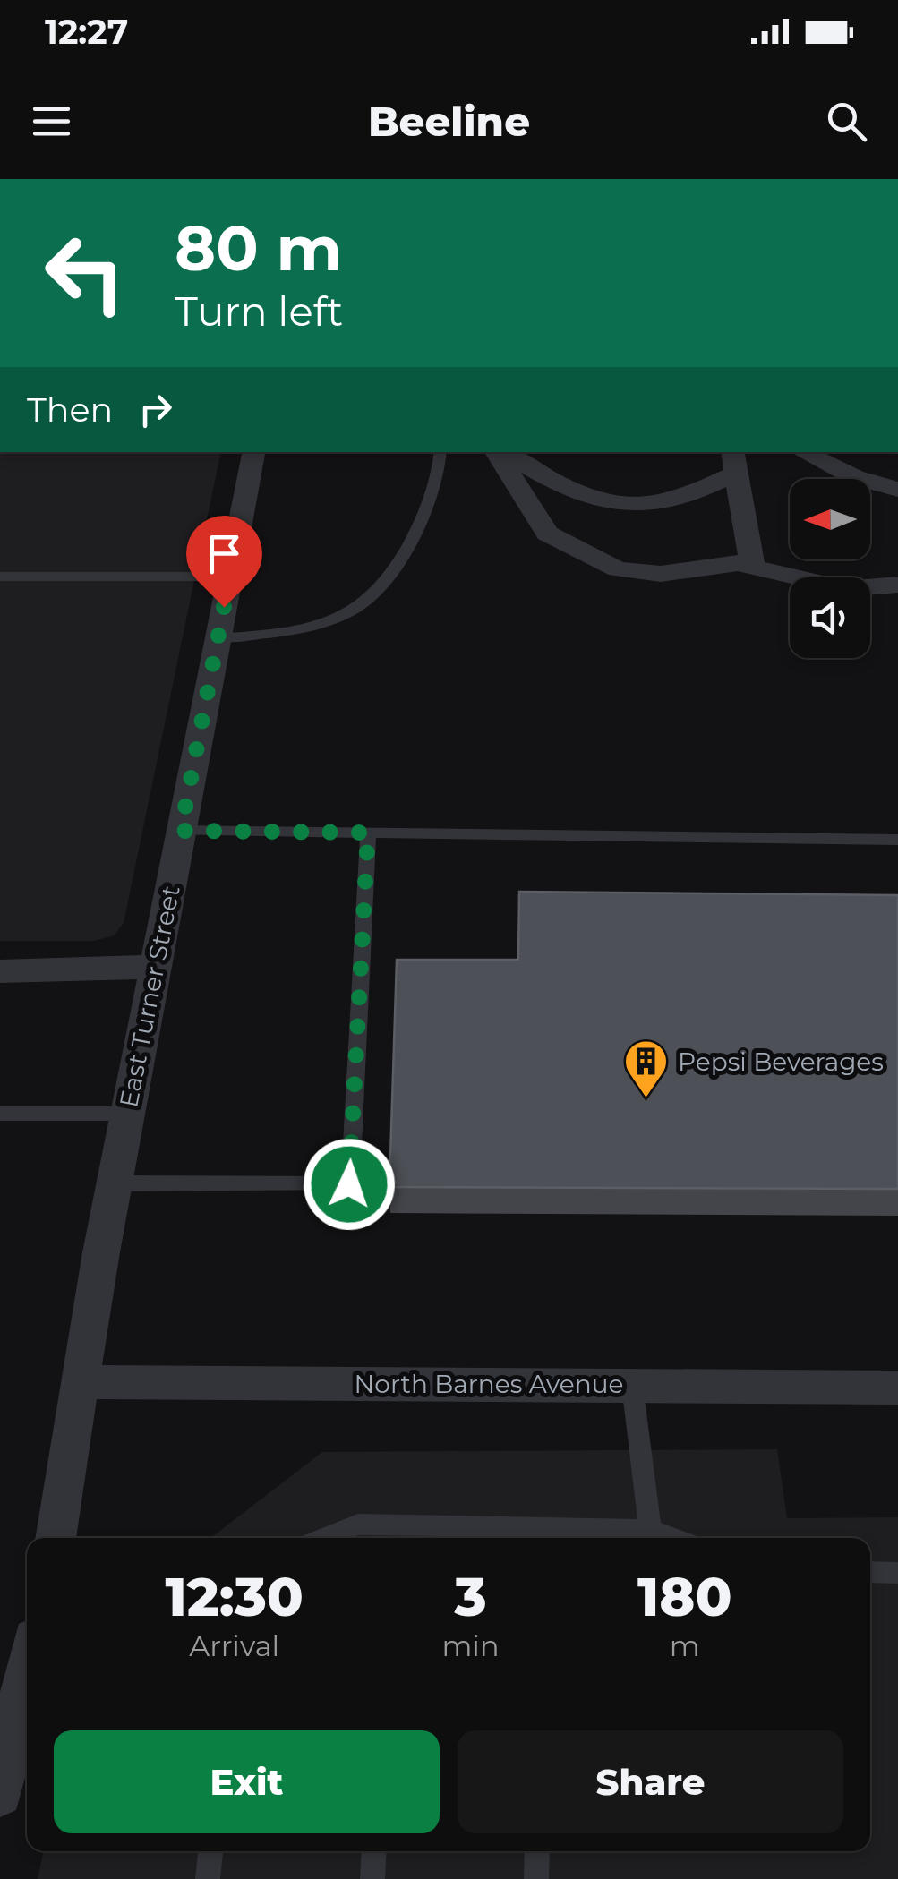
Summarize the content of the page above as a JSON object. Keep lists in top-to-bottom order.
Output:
{
  "streets": {
    "street": ["East Turner Street", "North Barnes Avenue"]
  },
  "crossings": [
    ["East Turner Street", "North Barnes Avenue"]
  ],
  "places": {
    "building": ["Pepsi Beverages"]
  },
  "north": "left",
  "page": {
    "status": "12:27",
    "header": "Beeline",
    "turn": ["80 m", "Turn left"],
    "then": "Then",
    "eta": [
      "12:30",
      "Arrival",
      "3",
      "min",
      "180",
      "m"
    ],
    "buttons": ["Exit", "Share"]
  }
}
